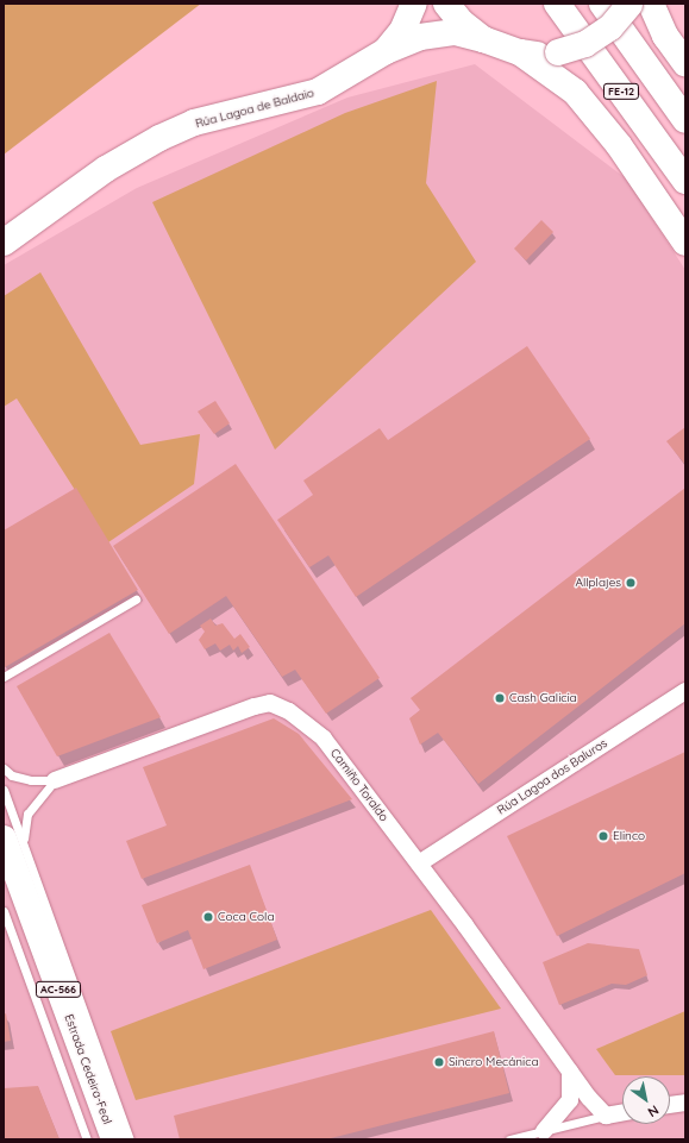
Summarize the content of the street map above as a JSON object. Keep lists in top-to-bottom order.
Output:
{
  "streets": {
    "main road": [
      "FE-12",
      "Rúa Lagoa de Baldaio",
      "AC-566",
      "Estrada Cedeira-Feal"
    ],
    "street": ["Rúa Lagoa dos Baluros", "Camiño Toraldo"]
  },
  "crossings": [
    ["Rúa Lagoa dos Baluros", "Camiño Toraldo"]
  ],
  "places": [
    "Allplajes",
    "Cash Galicia",
    "Elinco",
    "Coca Cola",
    "Sincro Mecánica"
  ],
  "north": "bottom right"
}
